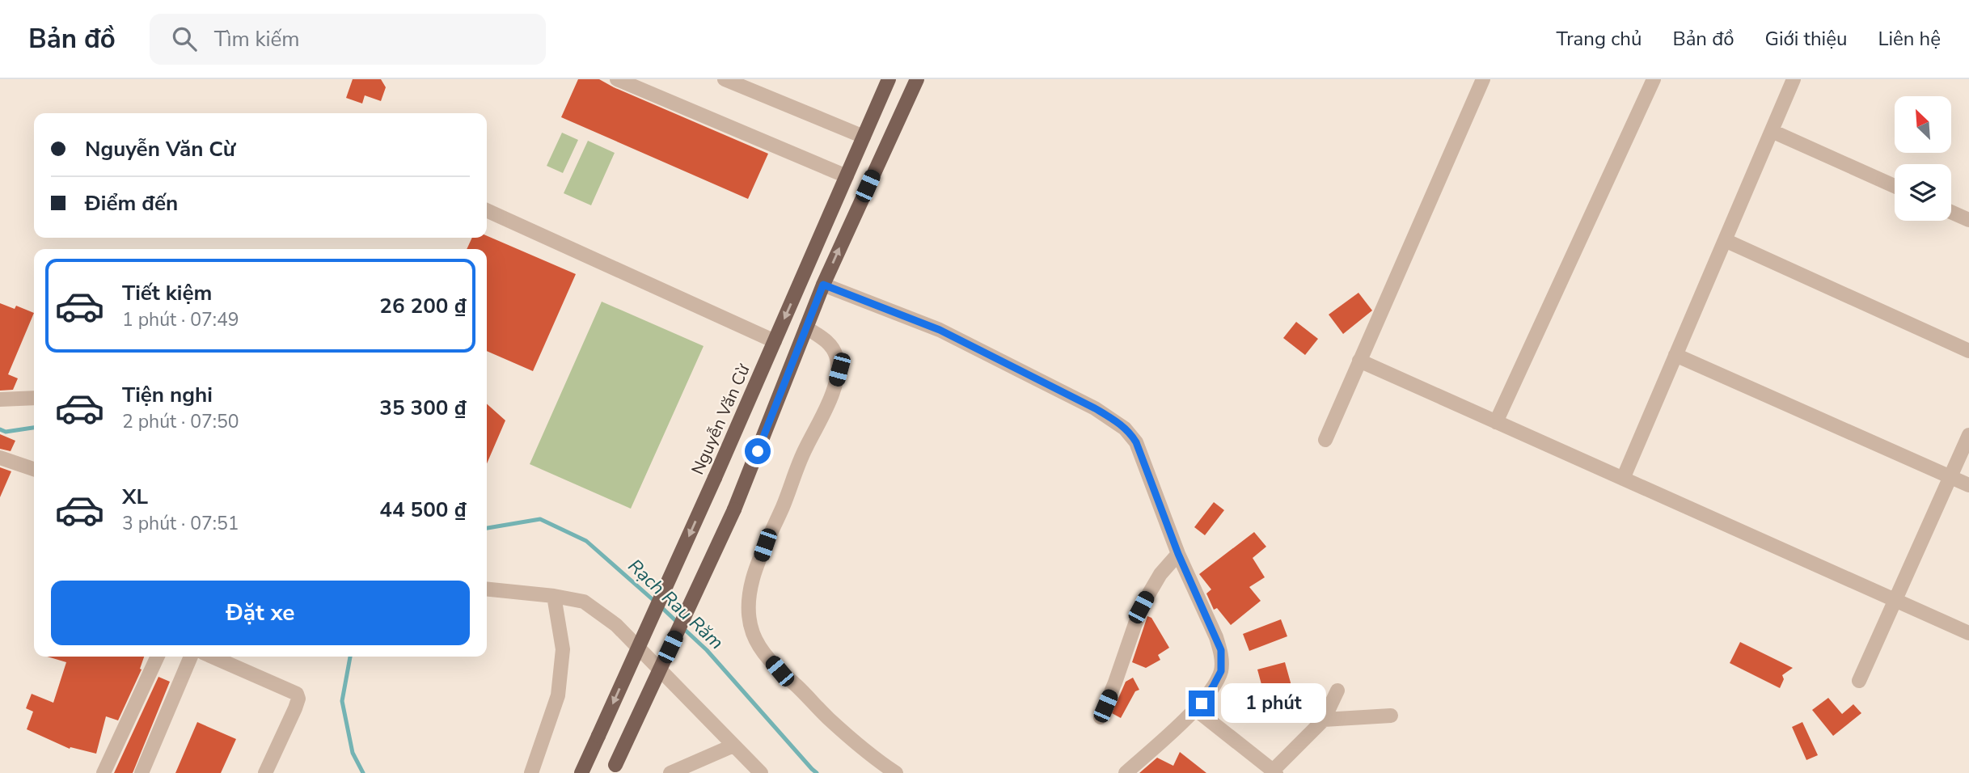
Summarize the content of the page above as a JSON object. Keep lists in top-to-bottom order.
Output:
{
  "streets": {
    "main road": ["Nguyễn Văn Cừ"]
  },
  "water": ["Rạch Rau Răm"],
  "north": "top left",
  "page": {
    "header": "Bản đồ",
    "search": "Tìm kiếm",
    "nav": [
      "Trang chủ",
      "Bản đồ",
      "Giới thiệu",
      "Liên hệ"
    ],
    "banner": ["Nguyễn Văn Cừ", "Điểm đến"],
    "list": [
      {
        "name": "Tiết kiệm",
        "note": "1 phút · 07:49",
        "value": "26 200 ₫"
      },
      {
        "name": "Tiện nghi",
        "note": "2 phút · 07:50",
        "value": "35 300 ₫"
      },
      {
        "name": "XL",
        "note": "3 phút · 07:51",
        "value": "44 500 ₫"
      }
    ],
    "buttons": "Đặt xe",
    "bubble": "1 phút"
  }
}
